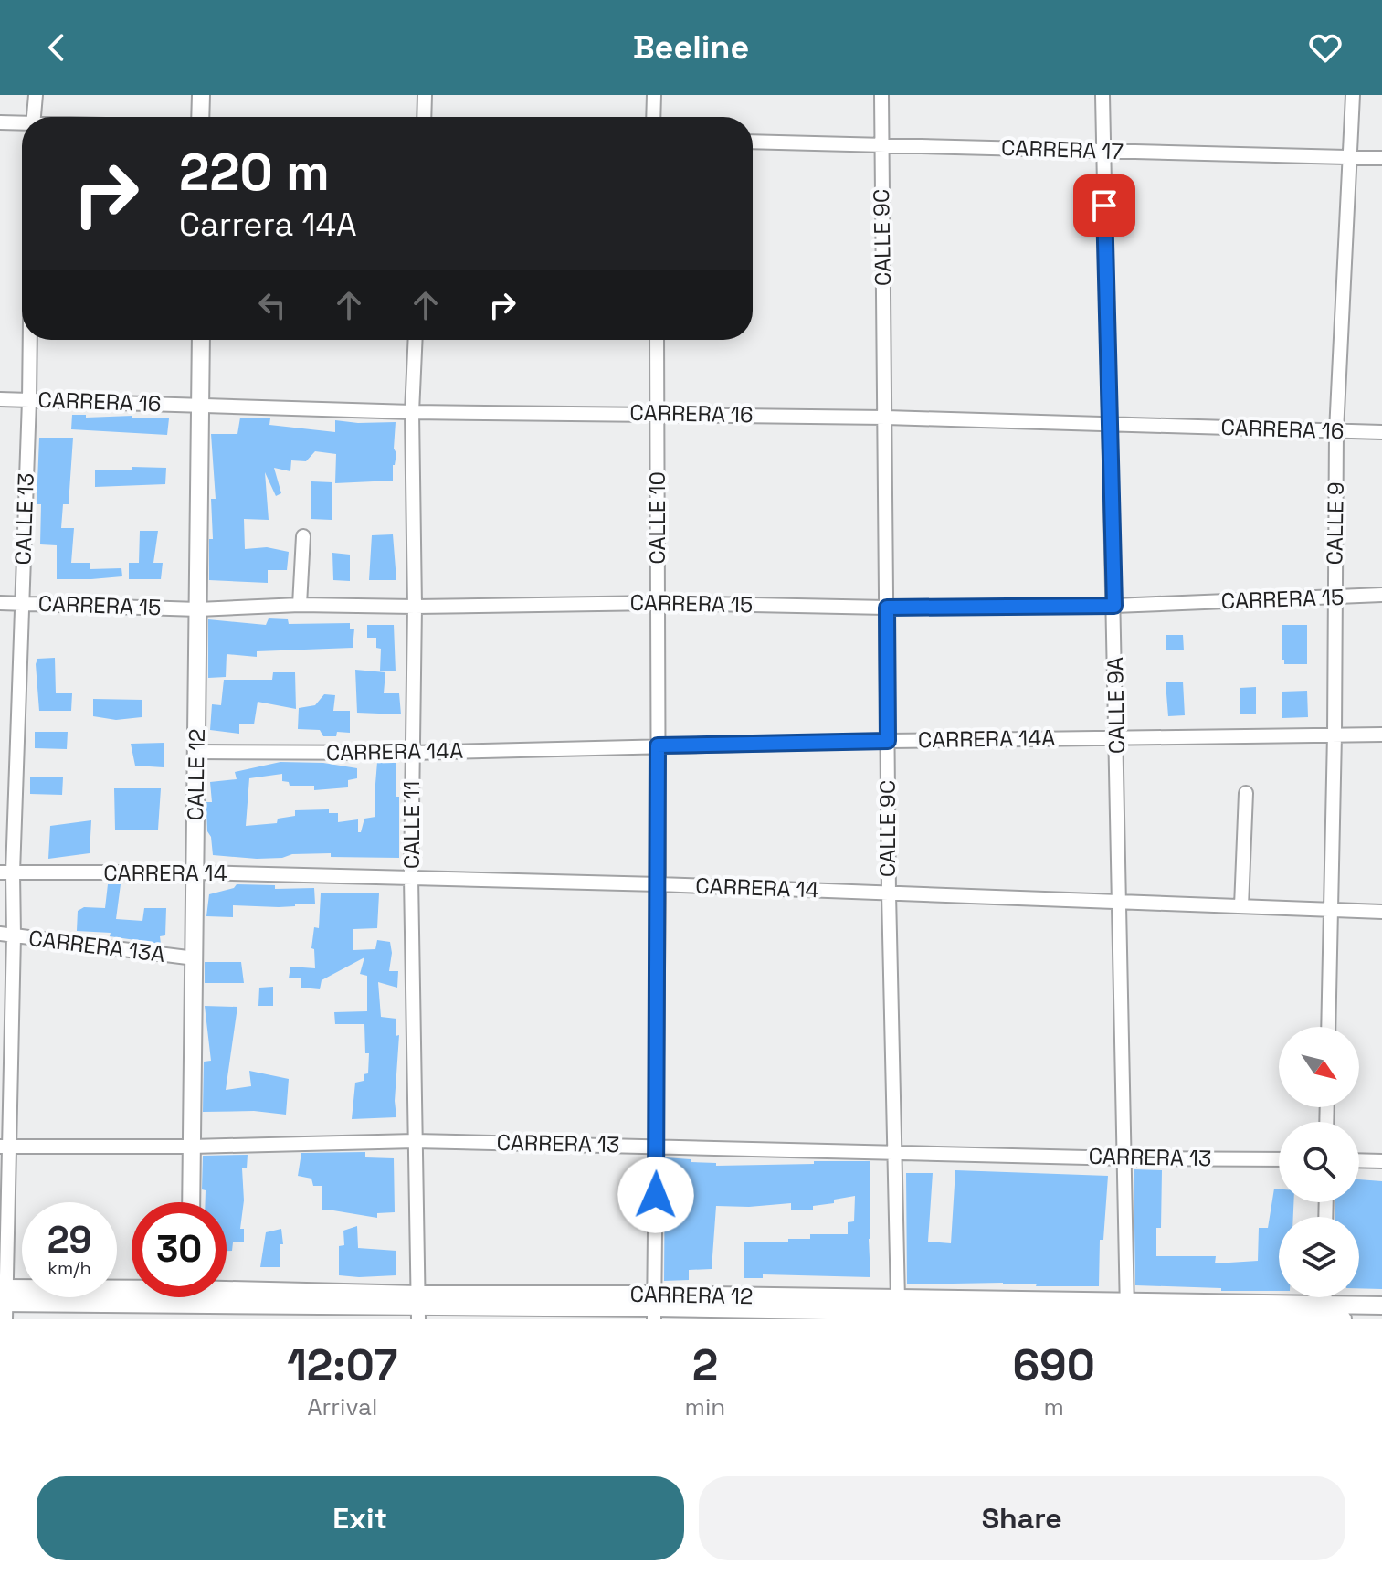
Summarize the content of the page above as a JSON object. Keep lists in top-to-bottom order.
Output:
{
  "streets": {
    "street": [
      "CARRERA 17",
      "CALLE 9C",
      "CARRERA 16",
      "CALLE 10",
      "CALLE 13",
      "CALLE 9",
      "CARRERA 15",
      "CALLE 9A",
      "CARRERA 14A",
      "CALLE 12",
      "CALLE 11",
      "CARRERA 14",
      "CARRERA 13A",
      "CARRERA 13",
      "CARRERA 12"
    ]
  },
  "crossings": [
    ["CARRERA 17", "CALLE 9C"],
    ["CARRERA 17", "CALLE 9"],
    ["CARRERA 17", "CALLE 9A"],
    ["CALLE 9C", "CARRERA 16"],
    ["CALLE 9C", "CARRERA 15"],
    ["CALLE 9C", "CARRERA 14A"],
    ["CALLE 9C", "CARRERA 14"],
    ["CALLE 9C", "CARRERA 13"],
    ["CALLE 9C", "CARRERA 12"],
    ["CARRERA 16", "CALLE 10"],
    ["CARRERA 16", "CALLE 13"],
    ["CARRERA 16", "CALLE 9"],
    ["CARRERA 16", "CALLE 9A"],
    ["CARRERA 16", "CALLE 12"],
    ["CARRERA 16", "CALLE 11"],
    ["CALLE 10", "CARRERA 15"],
    ["CALLE 10", "CARRERA 14A"],
    ["CALLE 10", "CARRERA 14"],
    ["CALLE 10", "CARRERA 13"],
    ["CALLE 10", "CARRERA 12"],
    ["CALLE 13", "CARRERA 15"],
    ["CALLE 13", "CARRERA 14"],
    ["CALLE 13", "CARRERA 13A"],
    ["CALLE 13", "CARRERA 13"],
    ["CALLE 13", "CARRERA 12"],
    ["CALLE 9", "CARRERA 15"],
    ["CALLE 9", "CARRERA 14A"],
    ["CALLE 9", "CARRERA 14"],
    ["CARRERA 15", "CALLE 9A"],
    ["CARRERA 15", "CALLE 12"],
    ["CARRERA 15", "CALLE 11"],
    ["CALLE 9A", "CARRERA 14A"],
    ["CALLE 9A", "CARRERA 14"],
    ["CALLE 9A", "CARRERA 13"],
    ["CALLE 9A", "CARRERA 12"],
    ["CARRERA 14A", "CALLE 12"],
    ["CARRERA 14A", "CALLE 11"],
    ["CALLE 12", "CARRERA 14"],
    ["CALLE 12", "CARRERA 13A"],
    ["CALLE 12", "CARRERA 13"],
    ["CALLE 11", "CARRERA 14"],
    ["CALLE 11", "CARRERA 13"],
    ["CALLE 11", "CARRERA 12"]
  ],
  "north": "bottom right",
  "page": {
    "header": "Beeline",
    "turn": ["220 m", "Carrera 14A"],
    "speed": "29 km/h",
    "limit": "30",
    "eta": [
      "12:07",
      "Arrival",
      "2",
      "min",
      "690",
      "m"
    ],
    "buttons": ["Exit", "Share"]
  }
}
